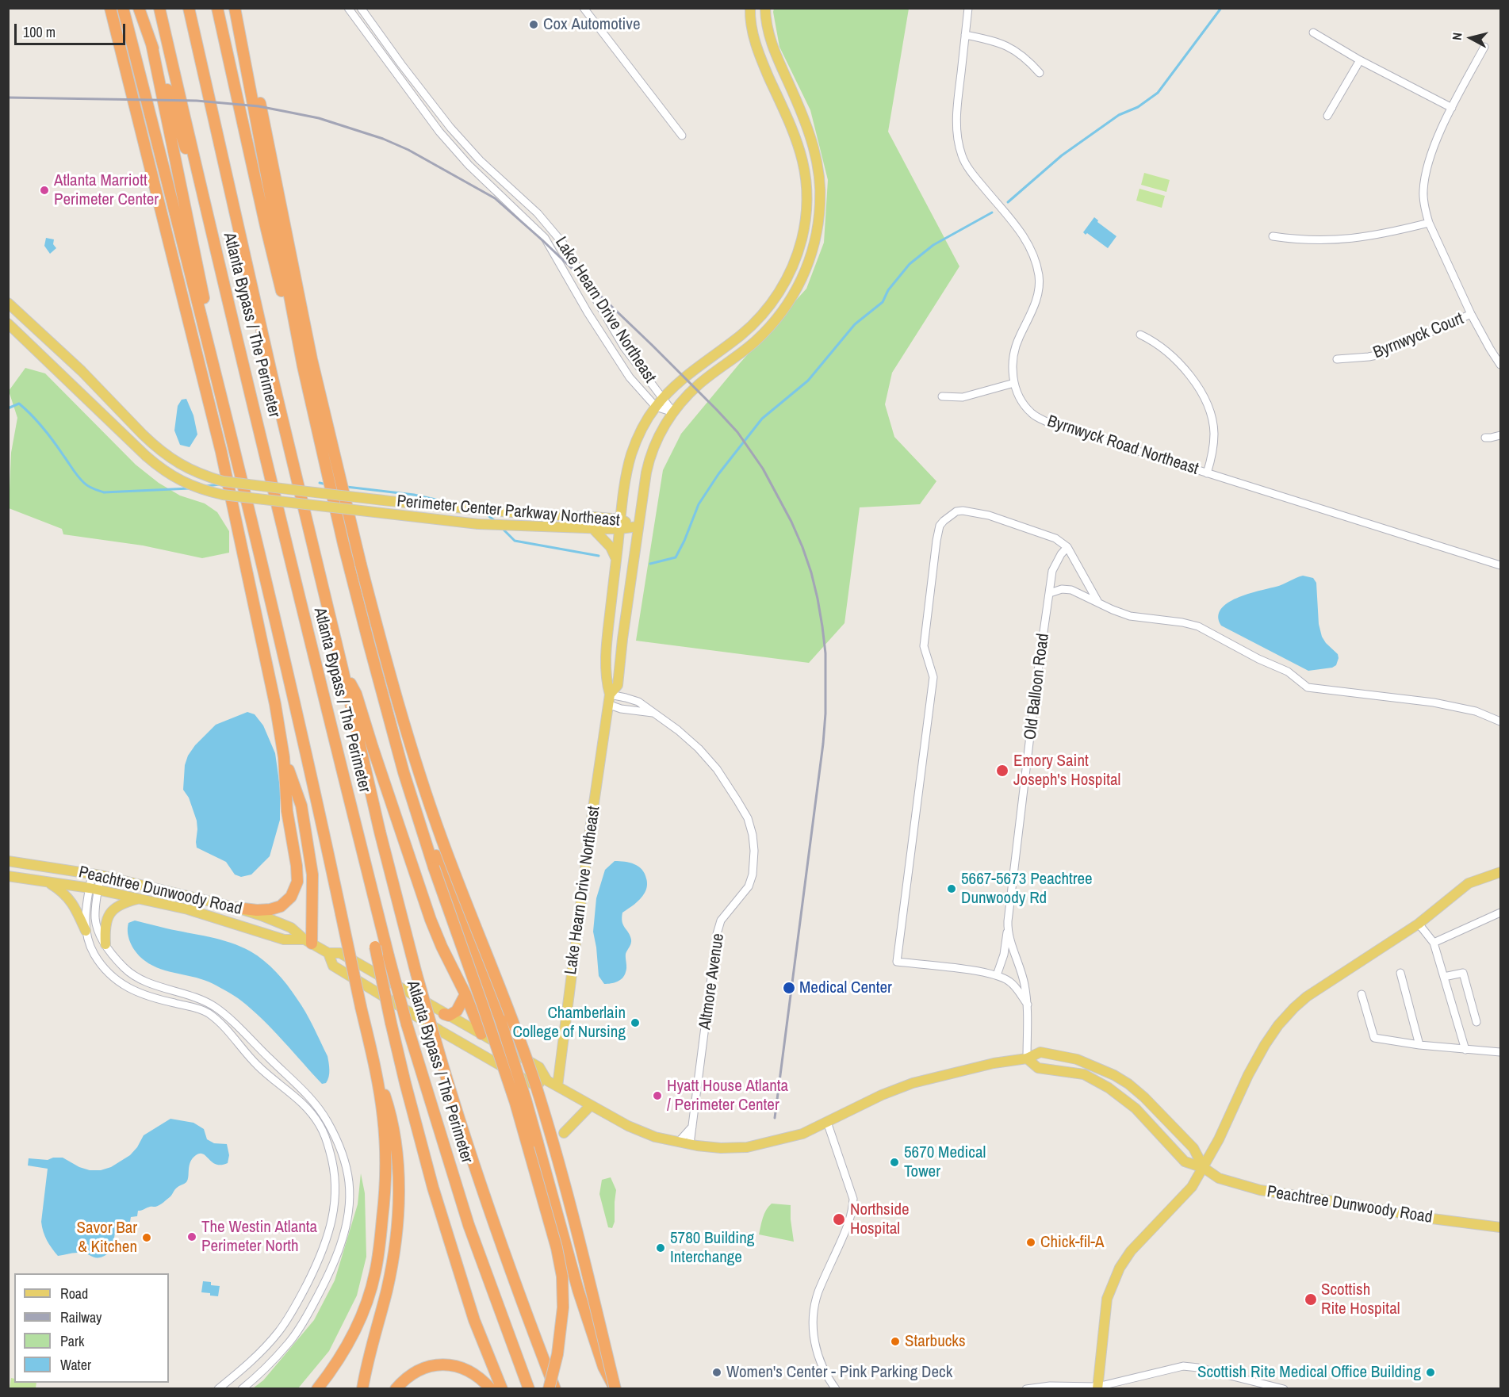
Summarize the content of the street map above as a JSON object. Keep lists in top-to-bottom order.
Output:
{
  "streets": {
    "highway": ["Atlanta Bypass / The Perimeter"],
    "main road": ["Lake Hearn Drive Northeast", "Perimeter Center Parkway Northeast", "Peachtree Dunwoody Road"],
    "street": [
      "Byrnwyck Court",
      "Byrnwyck Road Northeast",
      "Old Balloon Road",
      "Altmore Avenue"
    ]
  },
  "crossings": [
    ["Lake Hearn Drive Northeast", "Perimeter Center Parkway Northeast"],
    ["Lake Hearn Drive Northeast", "Peachtree Dunwoody Road"],
    ["Lake Hearn Drive Northeast", "Altmore Avenue"],
    ["Atlanta Bypass / The Perimeter", "Peachtree Dunwoody Road"],
    ["Old Balloon Road", "Peachtree Dunwoody Road"],
    ["Peachtree Dunwoody Road", "Altmore Avenue"]
  ],
  "places": [
    "Cox Automotive",
    "Atlanta Marriott Perimeter Center",
    "Emory Saint Joseph's Hospital",
    "5667-5673 Peachtree Dunwoody Rd",
    "Medical Center",
    "Chamberlain College of Nursing",
    "Hyatt House Atlanta / Perimeter Center",
    "5670 Medical Tower",
    "Northside Hospital",
    "The Westin Atlanta Perimeter North",
    "Savor Bar & Kitchen",
    "Chick-fil-A",
    "5780 Building Interchange",
    "Scottish Rite Hospital",
    "Starbucks",
    "Women's Center - Pink Parking Deck",
    "Scottish Rite Medical Office Building"
  ],
  "legend": [
    "Road",
    "Railway",
    "Park",
    "Water"
  ],
  "scale_bar": "100 m",
  "north": "left"
}
